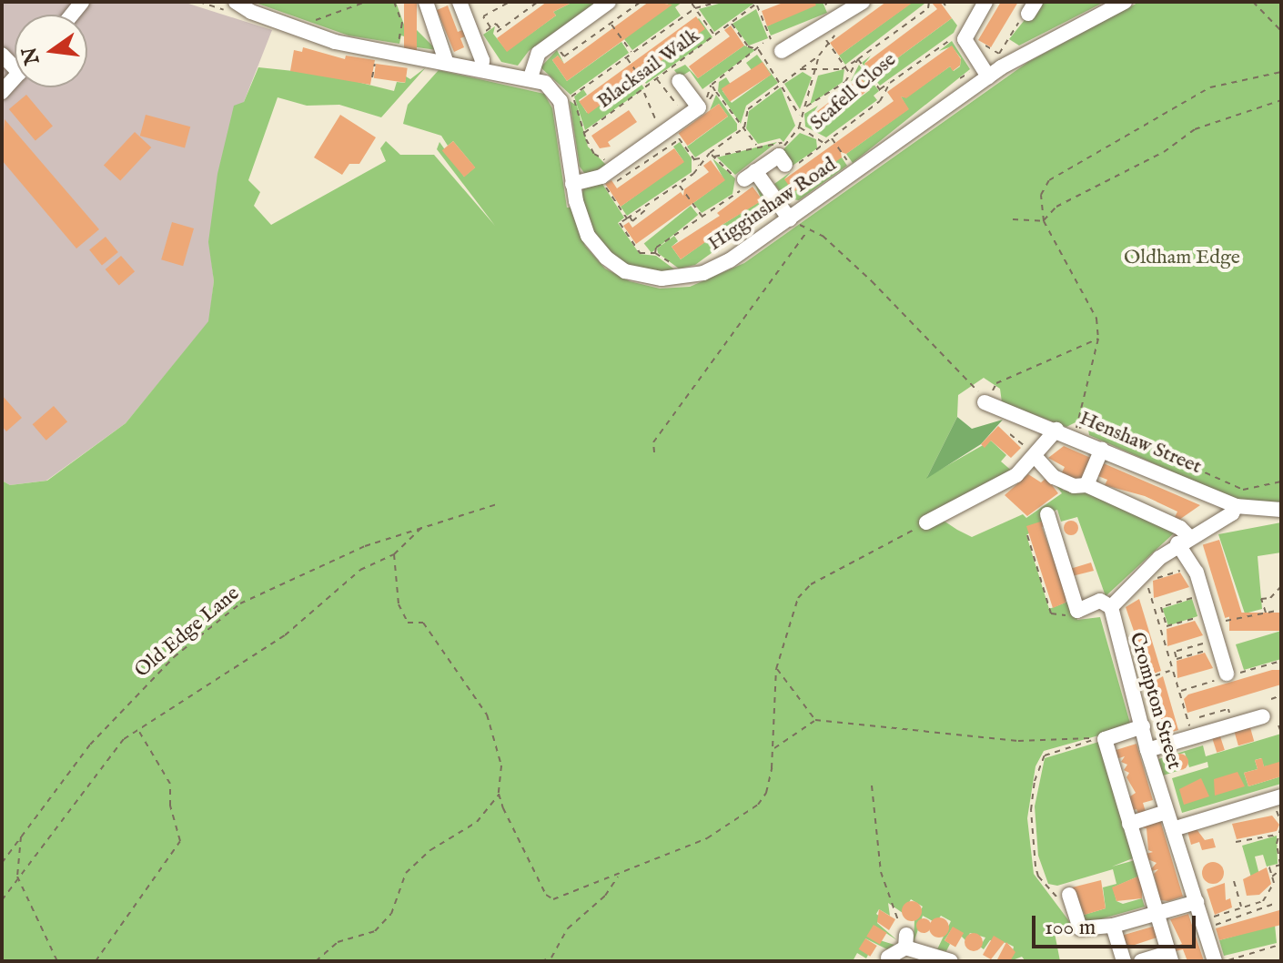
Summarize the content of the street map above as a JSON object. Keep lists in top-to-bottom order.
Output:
{
  "streets": {
    "street": ["Higginshaw Road", "Henshaw Street", "Crompton Street"],
    "path": ["Blacksail Walk", "Scafell Close", "Old Edge Lane"]
  },
  "parks": ["Oldham Edge"],
  "scale_bar": "100 m",
  "north": "left"
}
